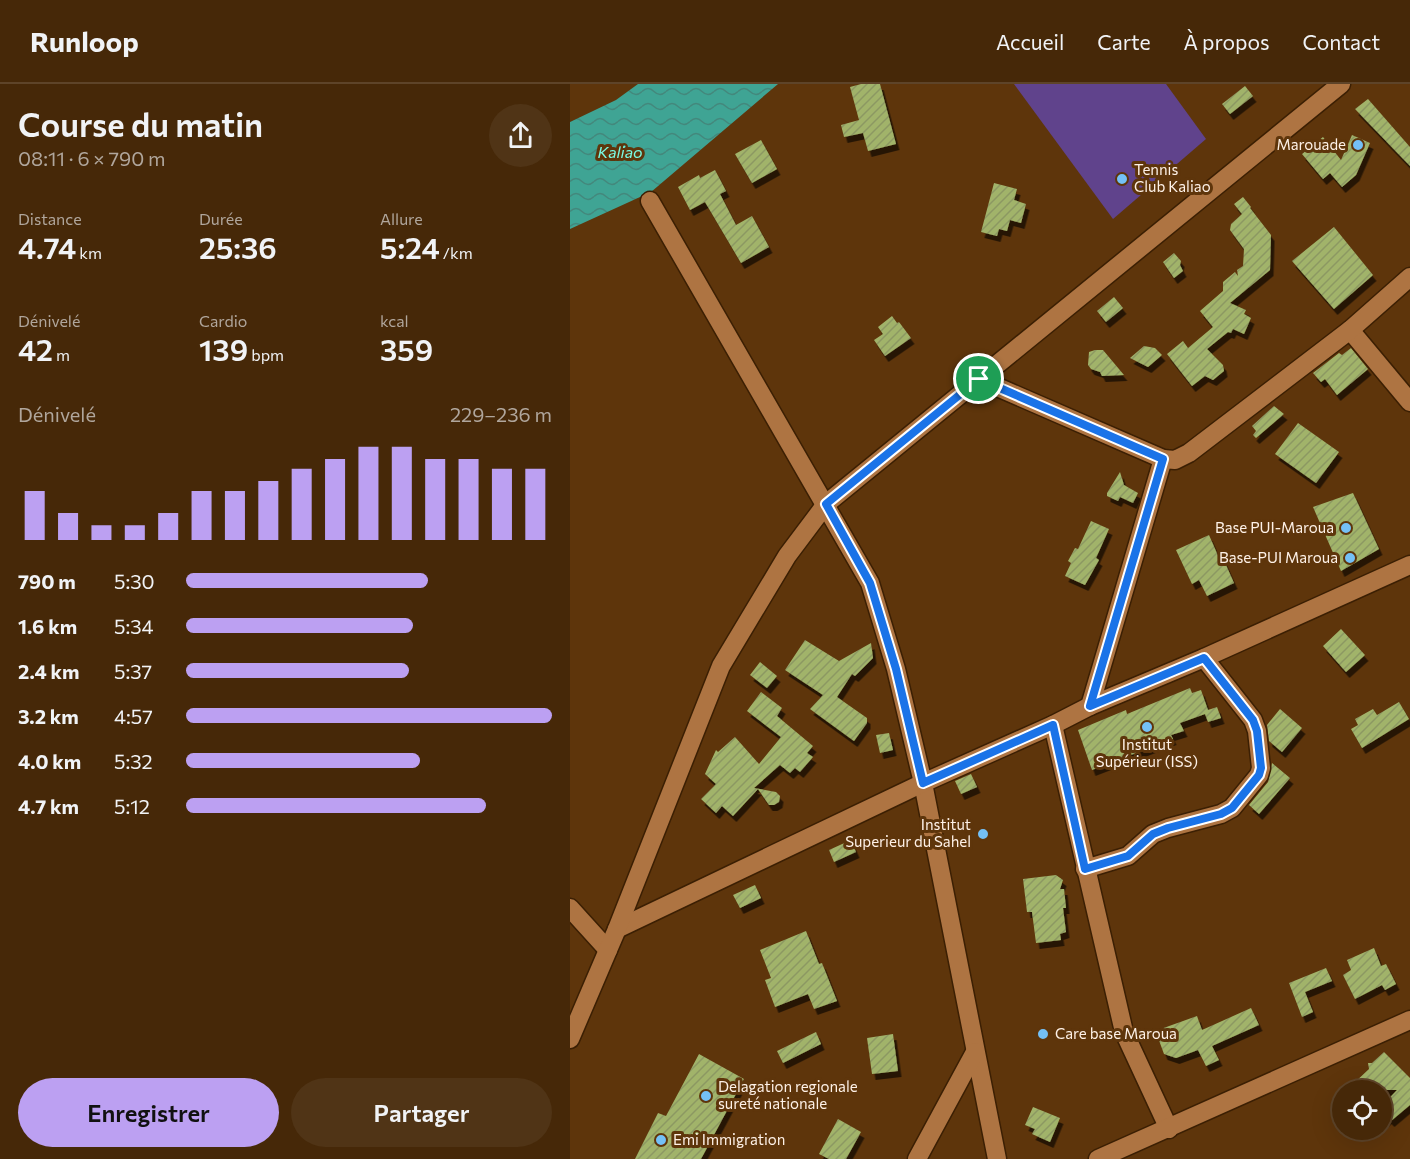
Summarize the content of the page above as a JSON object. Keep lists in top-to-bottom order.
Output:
{
  "water": ["Kaliao"],
  "places": [
    "Marouade",
    "Tennis Club Kaliao",
    "Base PUI-Maroua",
    "Base-PUI Maroua",
    "Institut Supérieur (ISS)",
    "Institut Superieur du Sahel",
    "Care base Maroua",
    "Delagation regionale sureté nationale",
    "Emi Immigration"
  ],
  "page": {
    "header": "Runloop",
    "nav": [
      "Accueil",
      "Carte",
      "À propos",
      "Contact"
    ],
    "heading": ["Course du matin", "08:11 · 6 × 790 m"],
    "stats": [
      ["Distance", "4.74 km"],
      ["Durée", "25:36"],
      ["Allure", "5:24 /km"],
      ["Dénivelé", "42 m"],
      ["Cardio", "139 bpm"],
      ["kcal", "359"]
    ],
    "chart": ["Dénivelé", "229–236 m"],
    "list": [
      {
        "name": "790 m",
        "note": "5:30"
      },
      {
        "name": "1.6 km",
        "note": "5:34"
      },
      {
        "name": "2.4 km",
        "note": "5:37"
      },
      {
        "name": "3.2 km",
        "note": "4:57"
      },
      {
        "name": "4.0 km",
        "note": "5:32"
      },
      {
        "name": "4.7 km",
        "note": "5:12"
      }
    ],
    "buttons": ["Enregistrer", "Partager"]
  }
}
